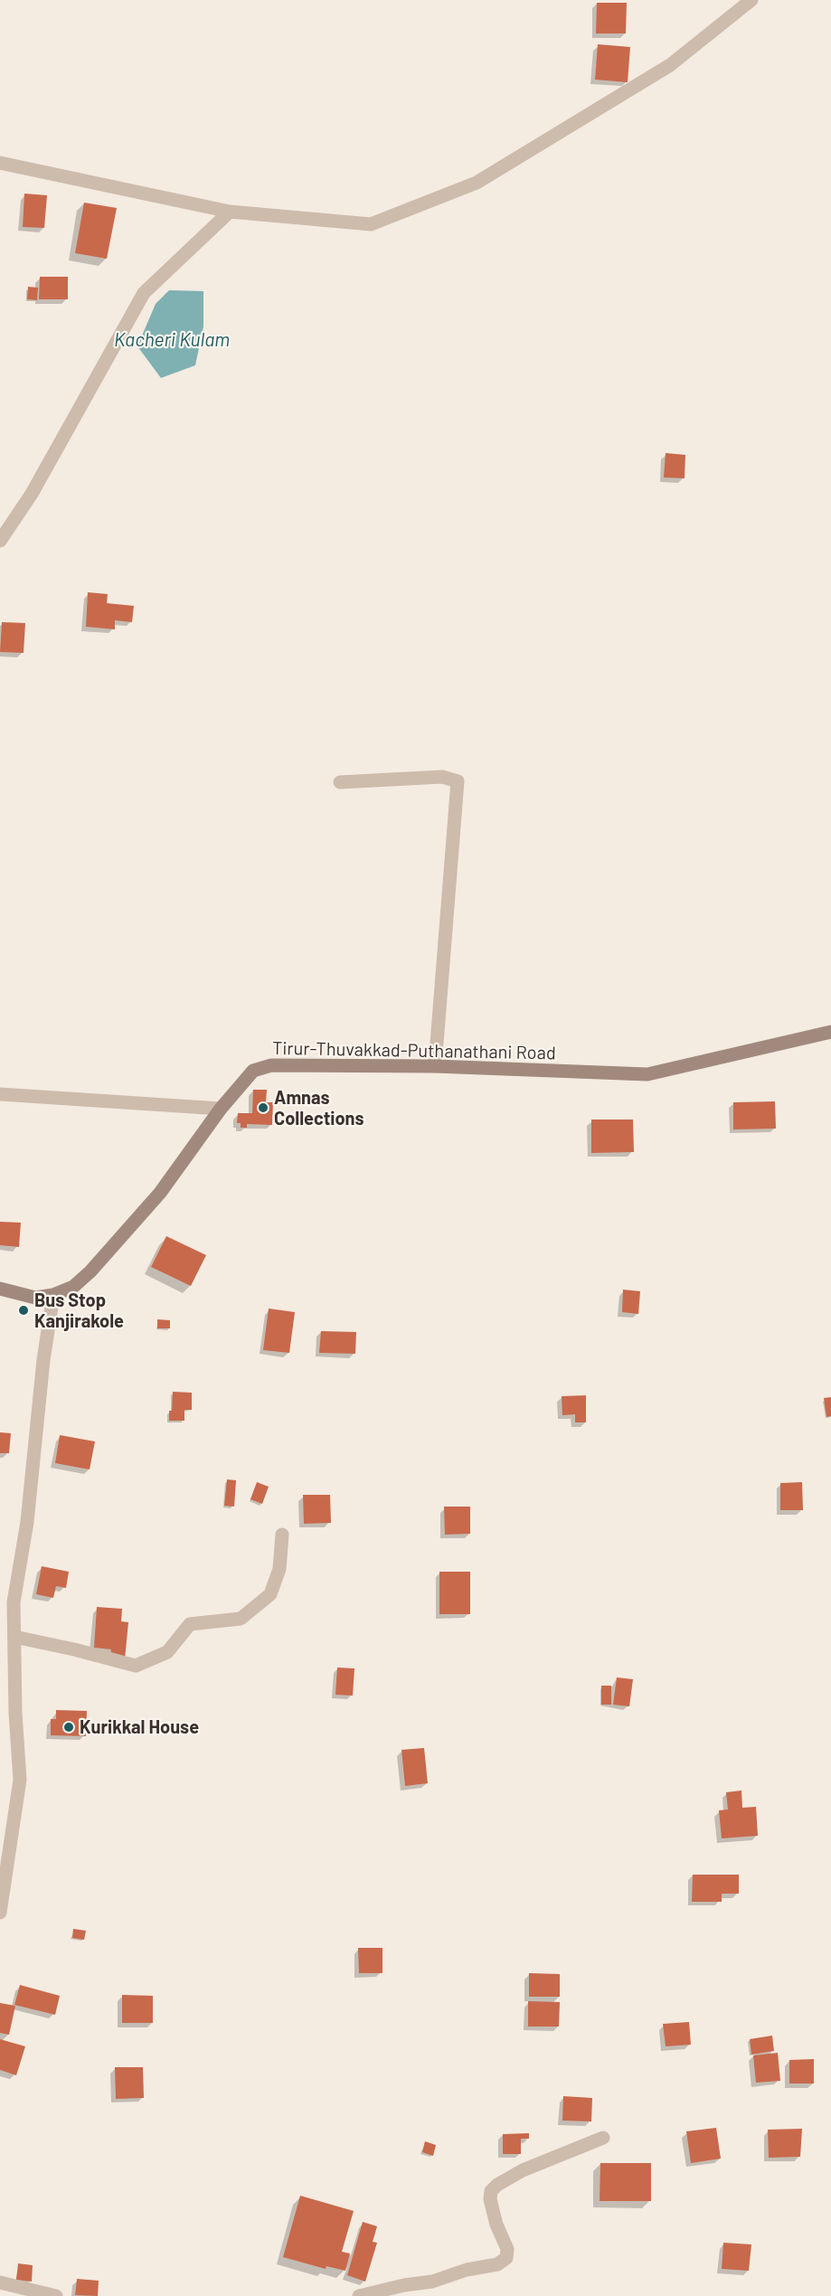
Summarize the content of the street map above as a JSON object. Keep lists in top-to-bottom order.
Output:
{
  "streets": {
    "main road": ["Tirur-Thuvakkad-Puthanathani Road"]
  },
  "water": ["Kacheri Kulam"],
  "places": ["Amnas Collections", "Bus Stop Kanjirakole", "Kurikkal House"]
}
